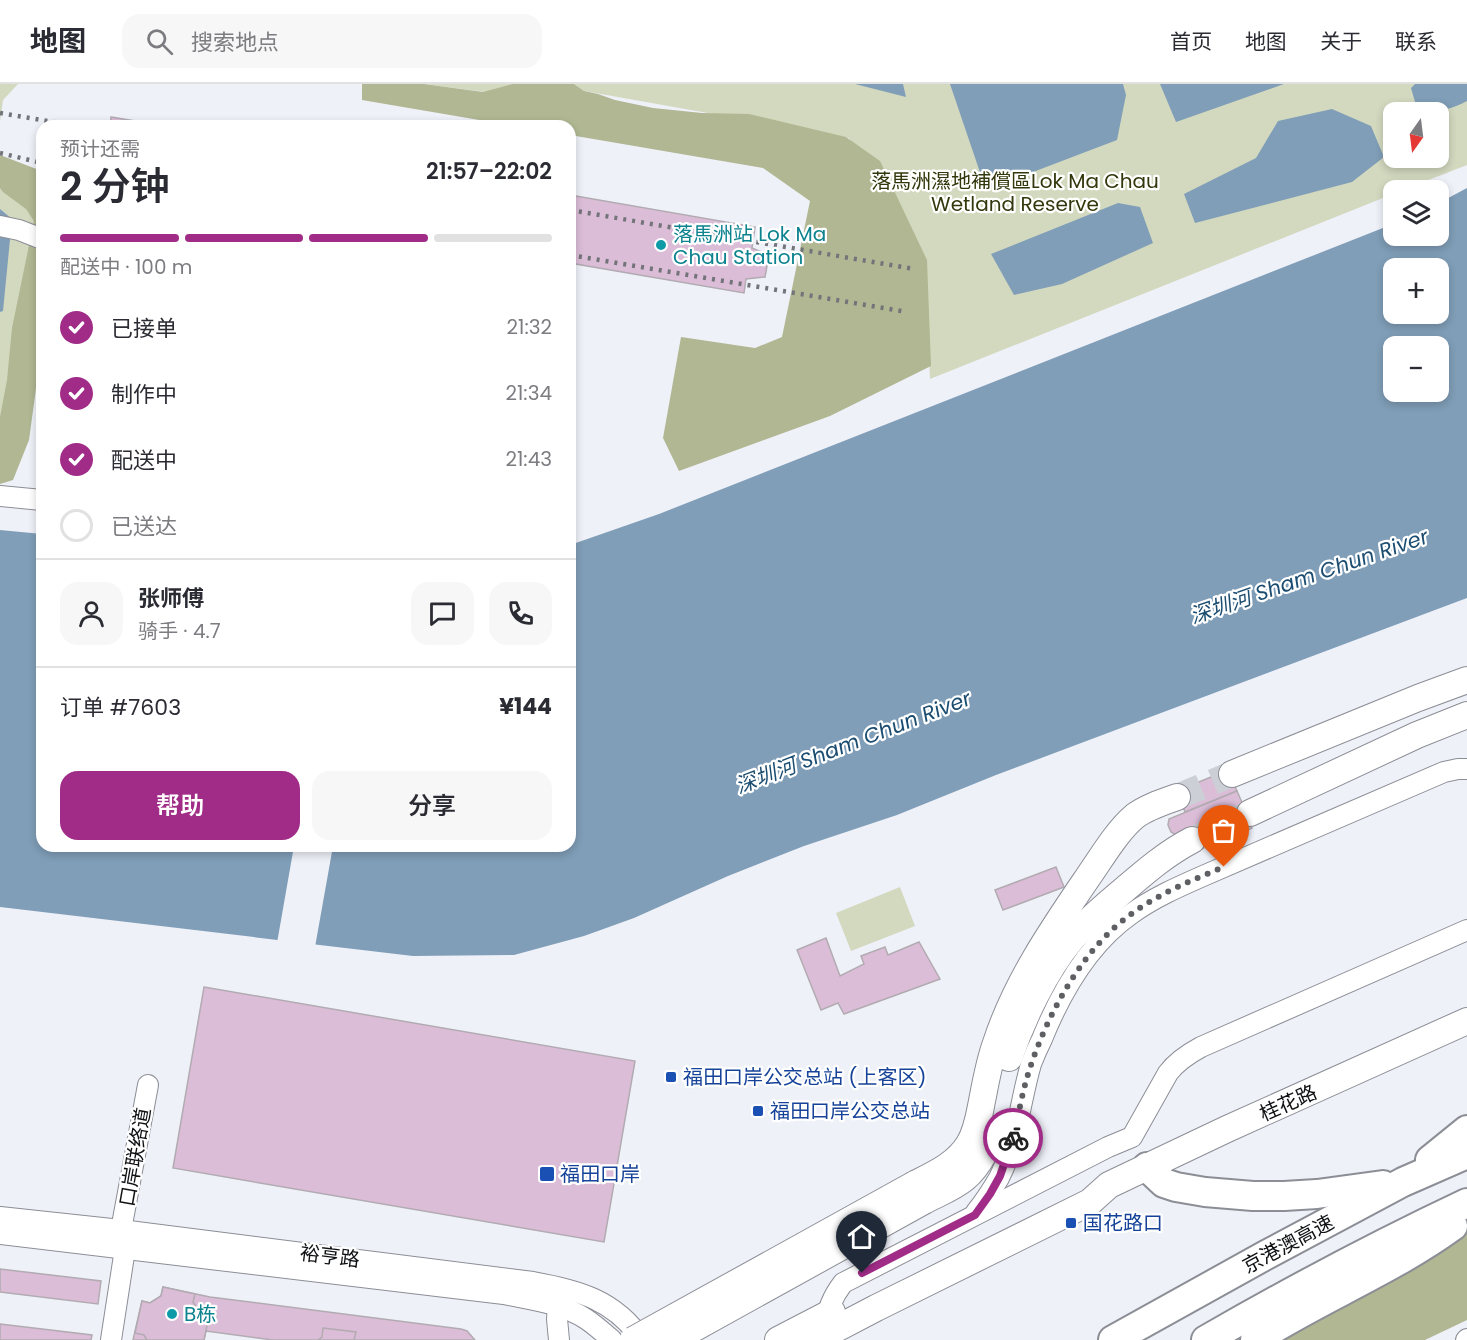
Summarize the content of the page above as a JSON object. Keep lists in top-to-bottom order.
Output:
{
  "streets": {
    "highway": ["京港澳高速"],
    "main road": ["桂花路"],
    "street": ["口岸联络道", "裕亨路"]
  },
  "crossings": [
    ["口岸联络道", "裕亨路"]
  ],
  "water": ["深圳河 Sham Chun River"],
  "parks": ["落馬洲濕地補償區Lok Ma Chau Wetland Reserve"],
  "places": {
    "other": ["落馬洲站 Lok Ma Chau Station", "B栋"],
    "transit": [
      "福田口岸公交总站 (上客区)",
      "福田口岸公交总站",
      "福田口岸",
      "国花路口"
    ]
  },
  "north": "bottom",
  "page": {
    "header": "地图",
    "search": "搜索地点",
    "nav": [
      "首页",
      "地图",
      "关于",
      "联系"
    ],
    "map_buttons": ["+", "−"],
    "heading": ["2 分钟", "预计还需", "21:57–22:02"],
    "panel": [
      "张师傅",
      "骑手 · 4.7",
      "订单 #7603",
      "¥144"
    ],
    "bar": "配送中 · 100 m",
    "list": [
      ["已接单", "21:32"],
      ["制作中", "21:34"],
      ["配送中", "21:43"],
      "已送达"
    ],
    "buttons": ["帮助", "分享"]
  }
}
